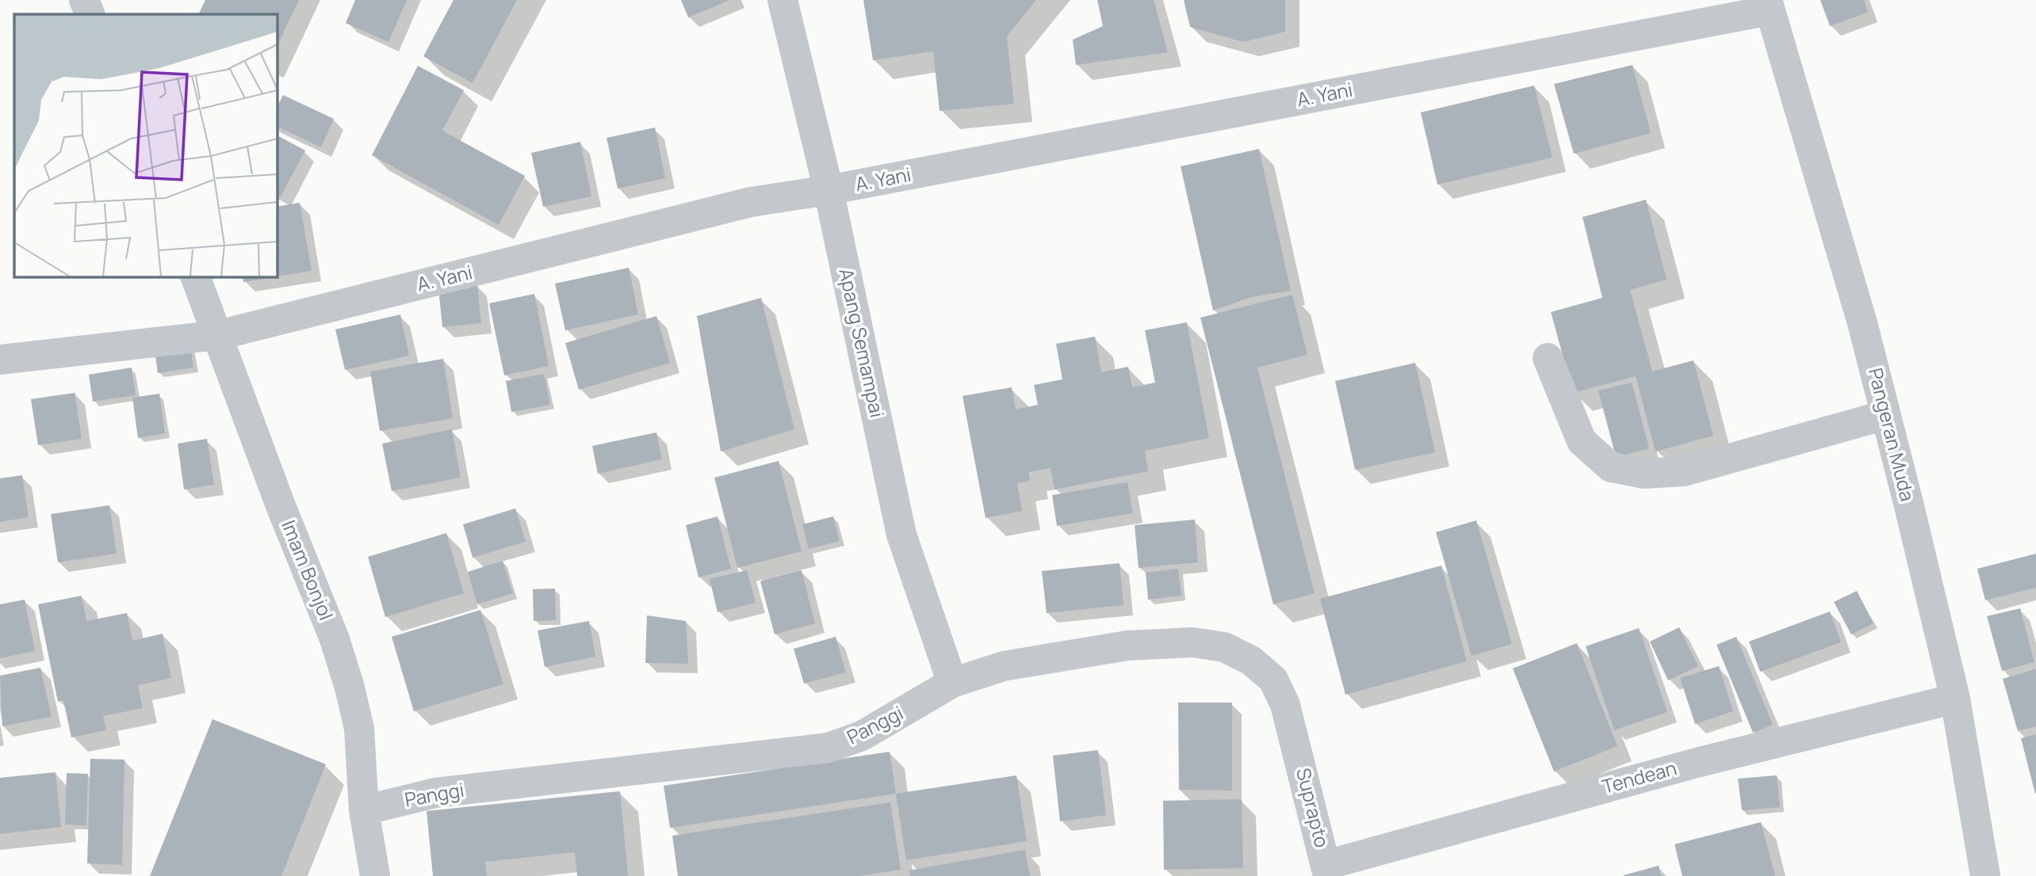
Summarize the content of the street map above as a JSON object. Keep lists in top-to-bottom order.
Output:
{
  "streets": {
    "street": [
      "A. Yani",
      "Apang Semampai",
      "Pangeran Muda",
      "Imam Bonjol",
      "Panggi",
      "Tendean",
      "Suprapto"
    ]
  },
  "crossings": [
    ["A. Yani", "Apang Semampai"],
    ["A. Yani", "Pangeran Muda"],
    ["A. Yani", "Imam Bonjol"],
    ["Apang Semampai", "Panggi"],
    ["Pangeran Muda", "Tendean"],
    ["Imam Bonjol", "Panggi"],
    ["Panggi", "Suprapto"],
    ["Tendean", "Suprapto"]
  ]
}
